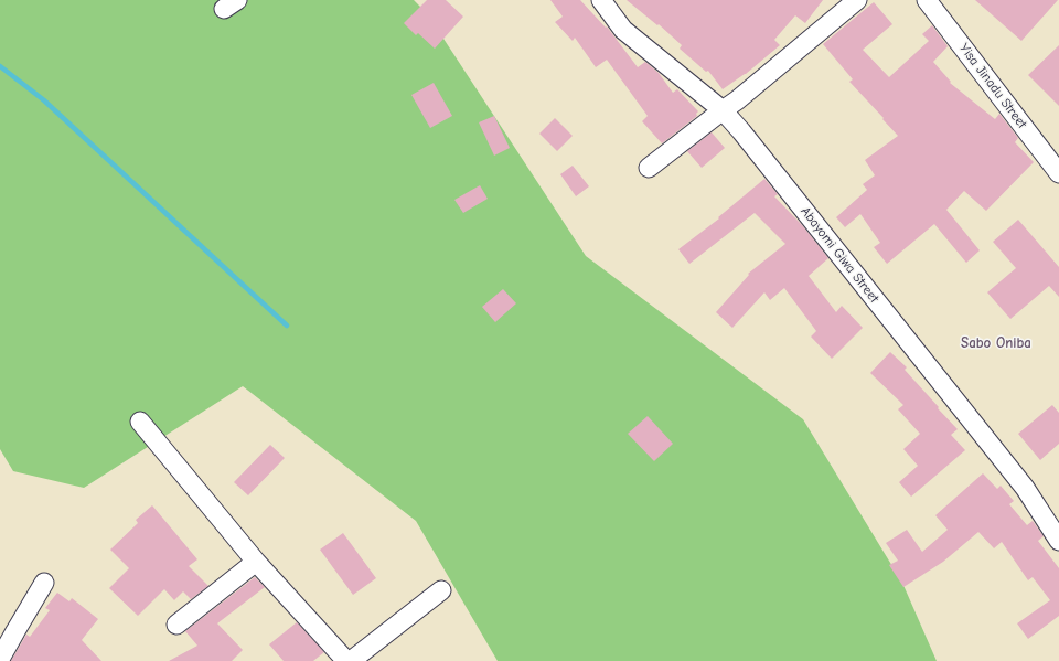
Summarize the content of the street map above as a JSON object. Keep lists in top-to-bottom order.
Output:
{
  "streets": {
    "street": ["Yisa Jinadu Street", "Abayomi Giwa Street"]
  },
  "districts": ["Sabo Oniba"]
}
